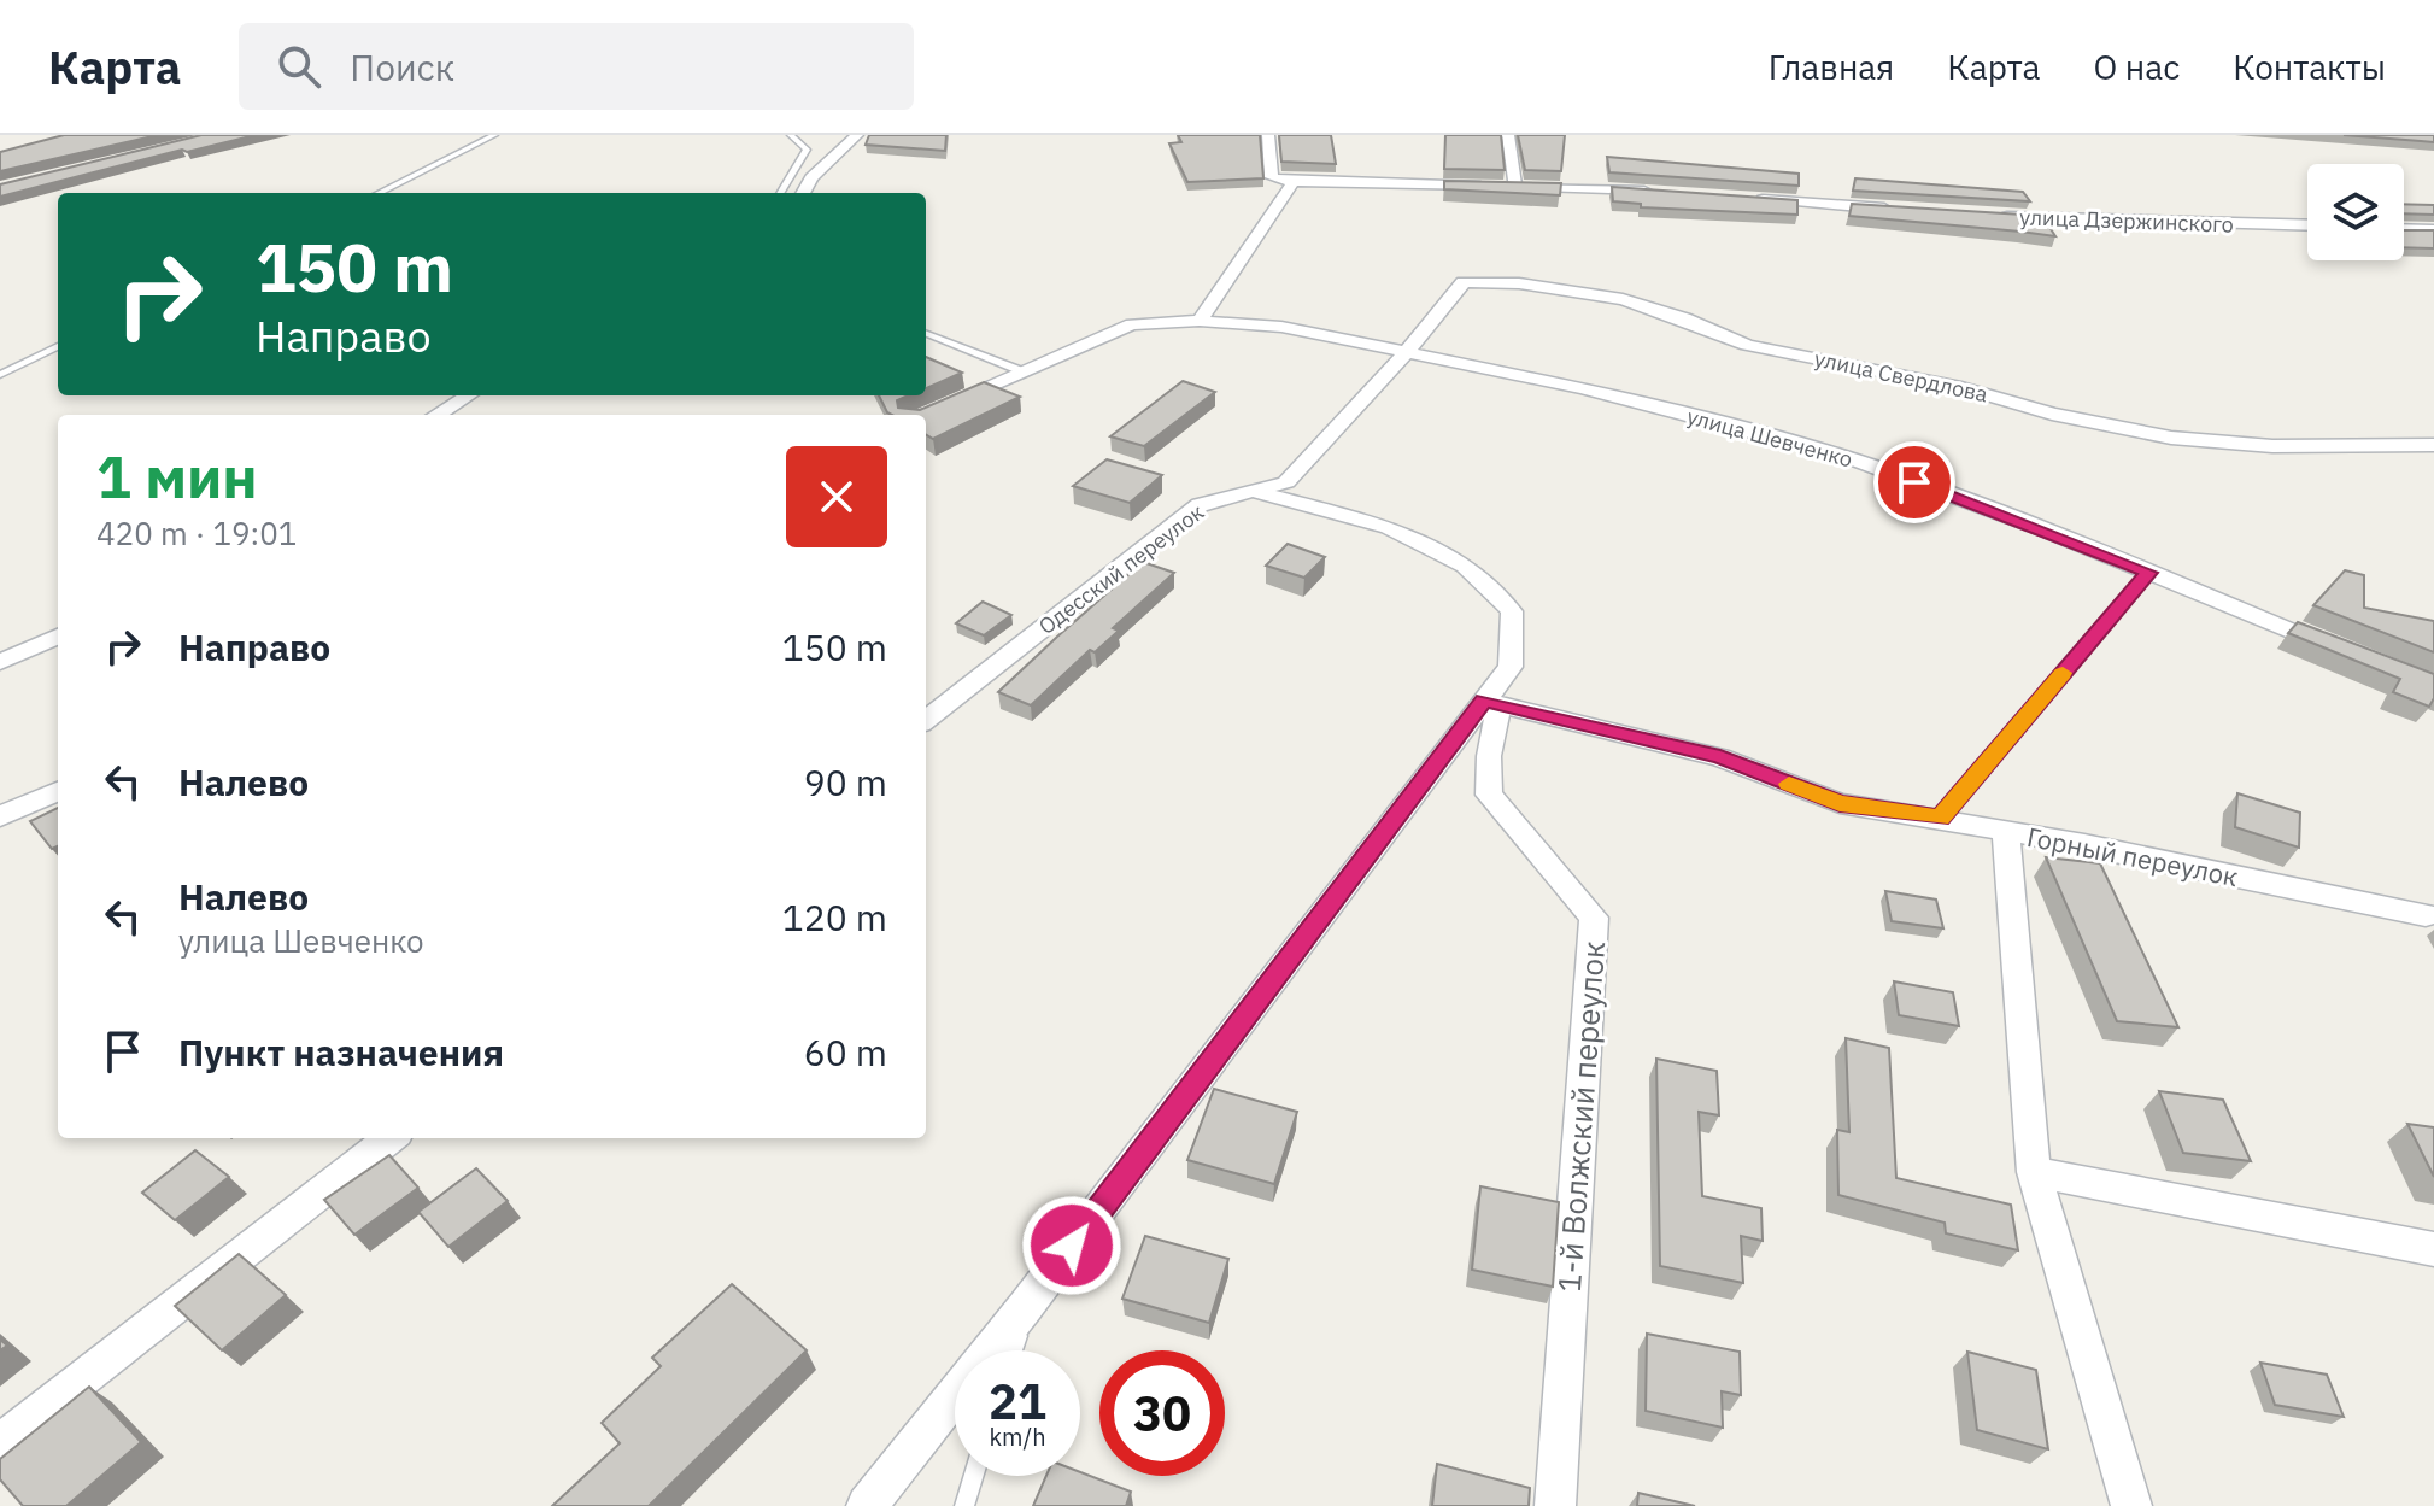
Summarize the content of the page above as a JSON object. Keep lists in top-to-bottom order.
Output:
{
  "streets": {
    "street": [
      "улица Дзержинского",
      "улица Свердлова",
      "улица Шевченко",
      "Одесский переулок",
      "Горный переулок",
      "1-й Волжский переулок"
    ]
  },
  "crossings": [
    ["улица Свердлова", "улица Шевченко"],
    ["улица Свердлова", "Одесский переулок"],
    ["улица Шевченко", "Одесский переулок"]
  ],
  "page": {
    "header": "Карта",
    "search": "Поиск",
    "nav": [
      "Главная",
      "Карта",
      "О нас",
      "Контакты"
    ],
    "turn": ["150 m", "Направо"],
    "heading": ["1 мин", "420 m · 19:01"],
    "list": [
      {
        "name": "Направо",
        "value": "150 m"
      },
      {
        "name": "Налево",
        "value": "90 m"
      },
      {
        "name": "Налево",
        "note": "улица Шевченко",
        "value": "120 m"
      },
      {
        "name": "Пункт назначения",
        "value": "60 m"
      }
    ],
    "speed": "21 km/h",
    "limit": "30"
  }
}
